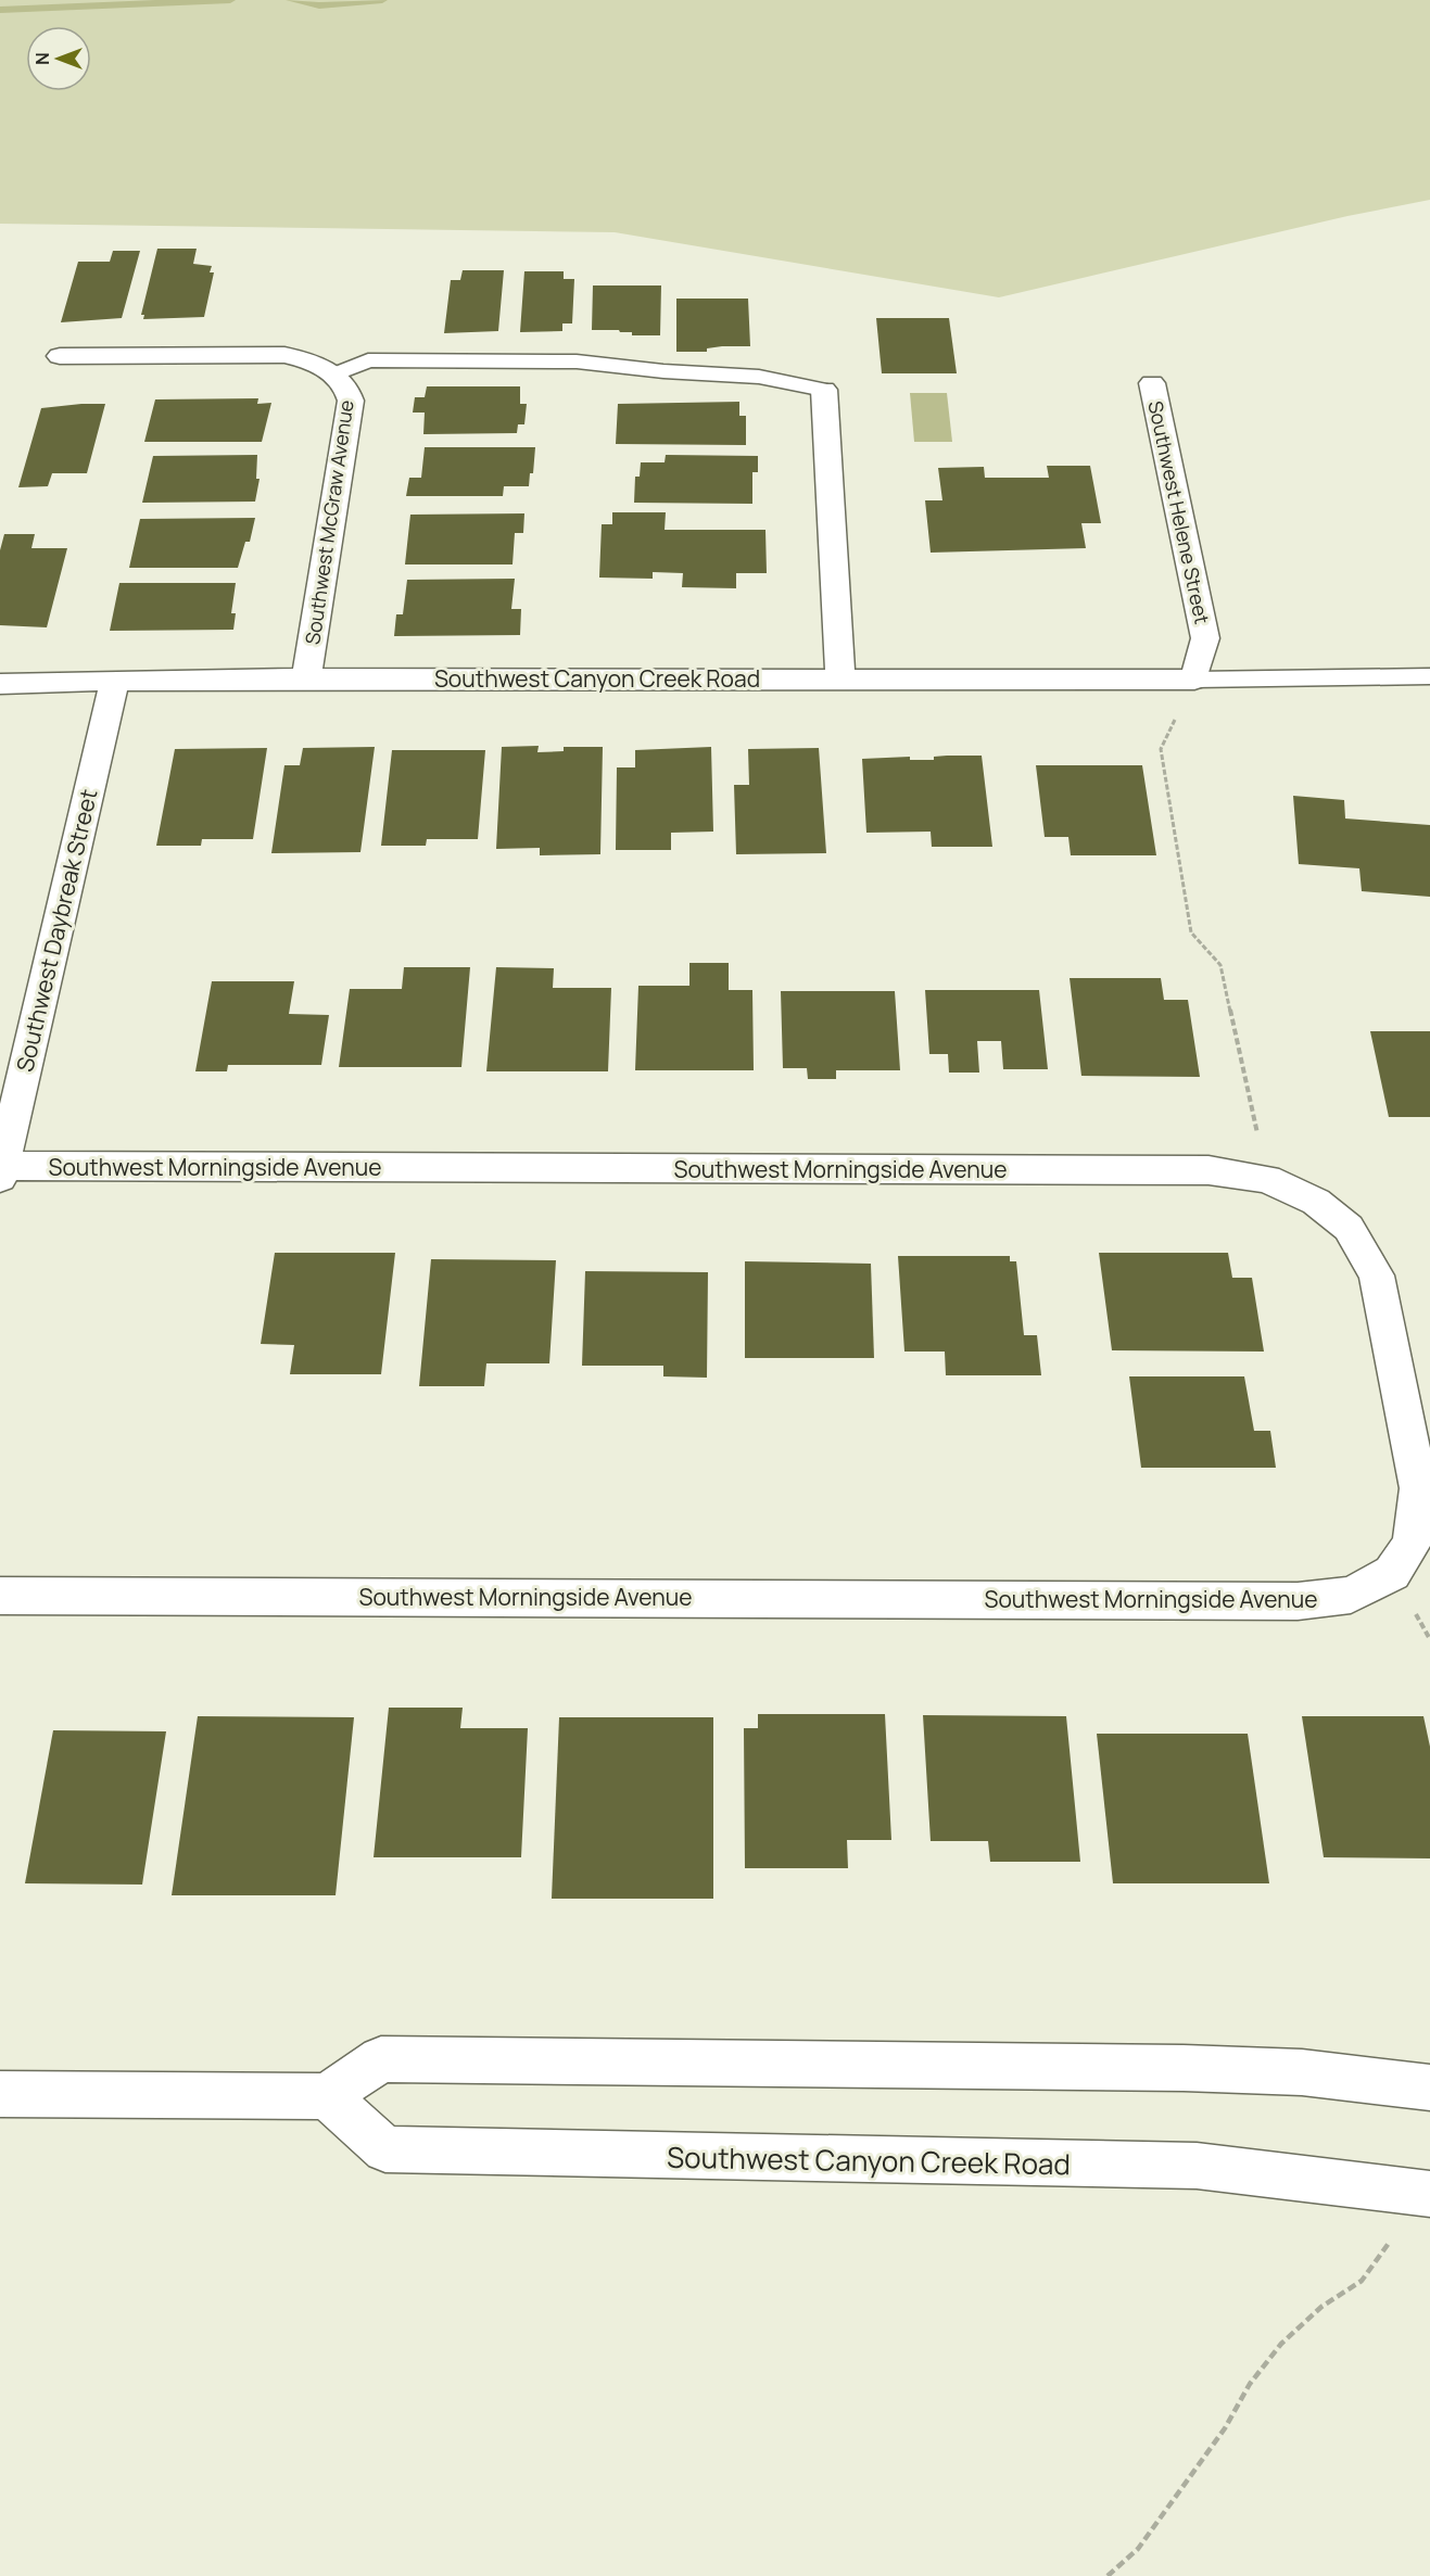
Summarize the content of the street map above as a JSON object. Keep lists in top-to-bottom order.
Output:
{
  "streets": {
    "street": [
      "Southwest Helene Street",
      "Southwest McGraw Avenue",
      "Southwest Canyon Creek Road",
      "Southwest Daybreak Street",
      "Southwest Morningside Avenue"
    ]
  },
  "crossings": [
    ["Southwest Helene Street", "Southwest Canyon Creek Road"],
    ["Southwest McGraw Avenue", "Southwest Canyon Creek Road"],
    ["Southwest Canyon Creek Road", "Southwest Daybreak Street"],
    ["Southwest Daybreak Street", "Southwest Morningside Avenue"]
  ],
  "north": "left"
}
